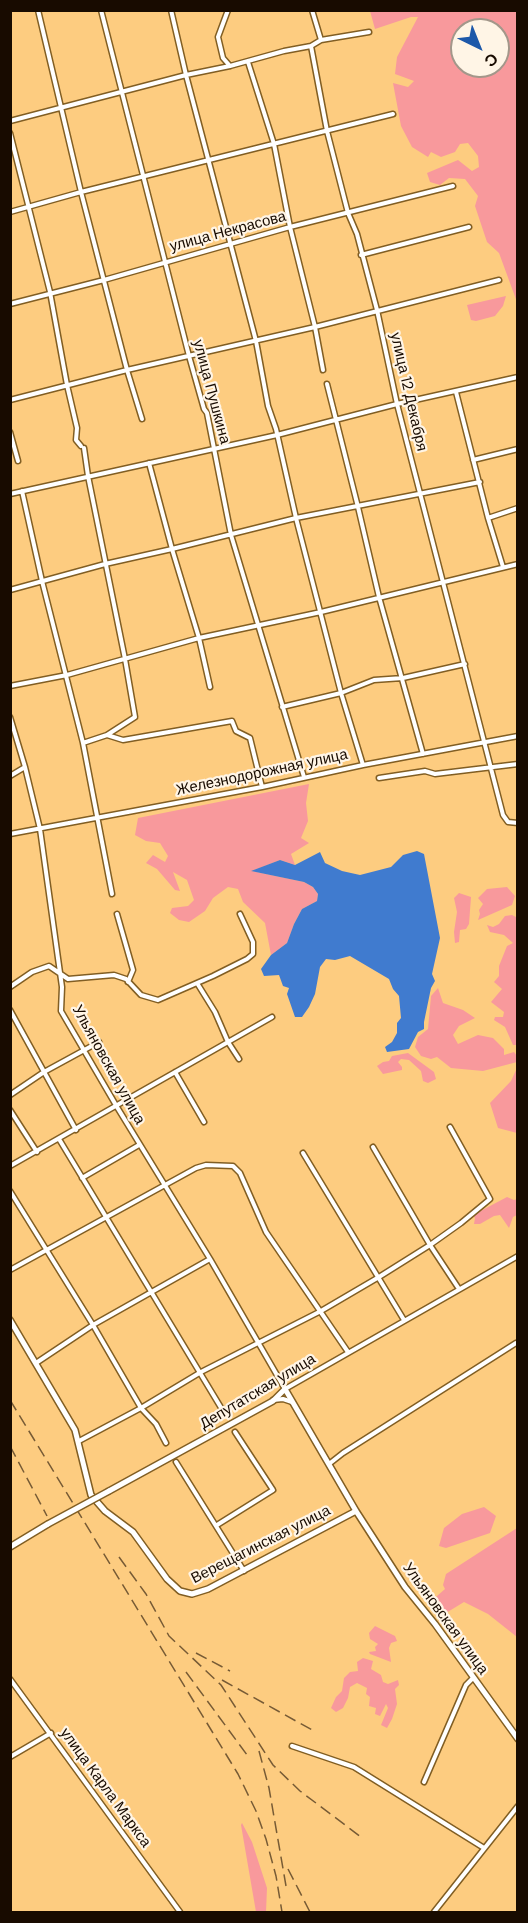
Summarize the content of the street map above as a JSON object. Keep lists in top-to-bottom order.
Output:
{
  "streets": {
    "main road": ["Ульяновская улица", "Депутатская улица", "Верещагинская улица"],
    "street": [
      "улица Некрасова",
      "улица Пушкина",
      "улица 12 Декабря",
      "Железнодорожная улица",
      "улица Карла Маркса"
    ]
  },
  "crossings": [
    ["улица Некрасова", "улица Пушкина"],
    ["улица Некрасова", "улица 12 Декабря"],
    ["улица Пушкина", "Железнодорожная улица"],
    ["улица 12 Декабря", "Железнодорожная улица"],
    ["Железнодорожная улица", "Ульяновская улица"],
    ["Ульяновская улица", "Депутатская улица"],
    ["Ульяновская улица", "Верещагинская улица"]
  ],
  "north": "bottom right"
}
